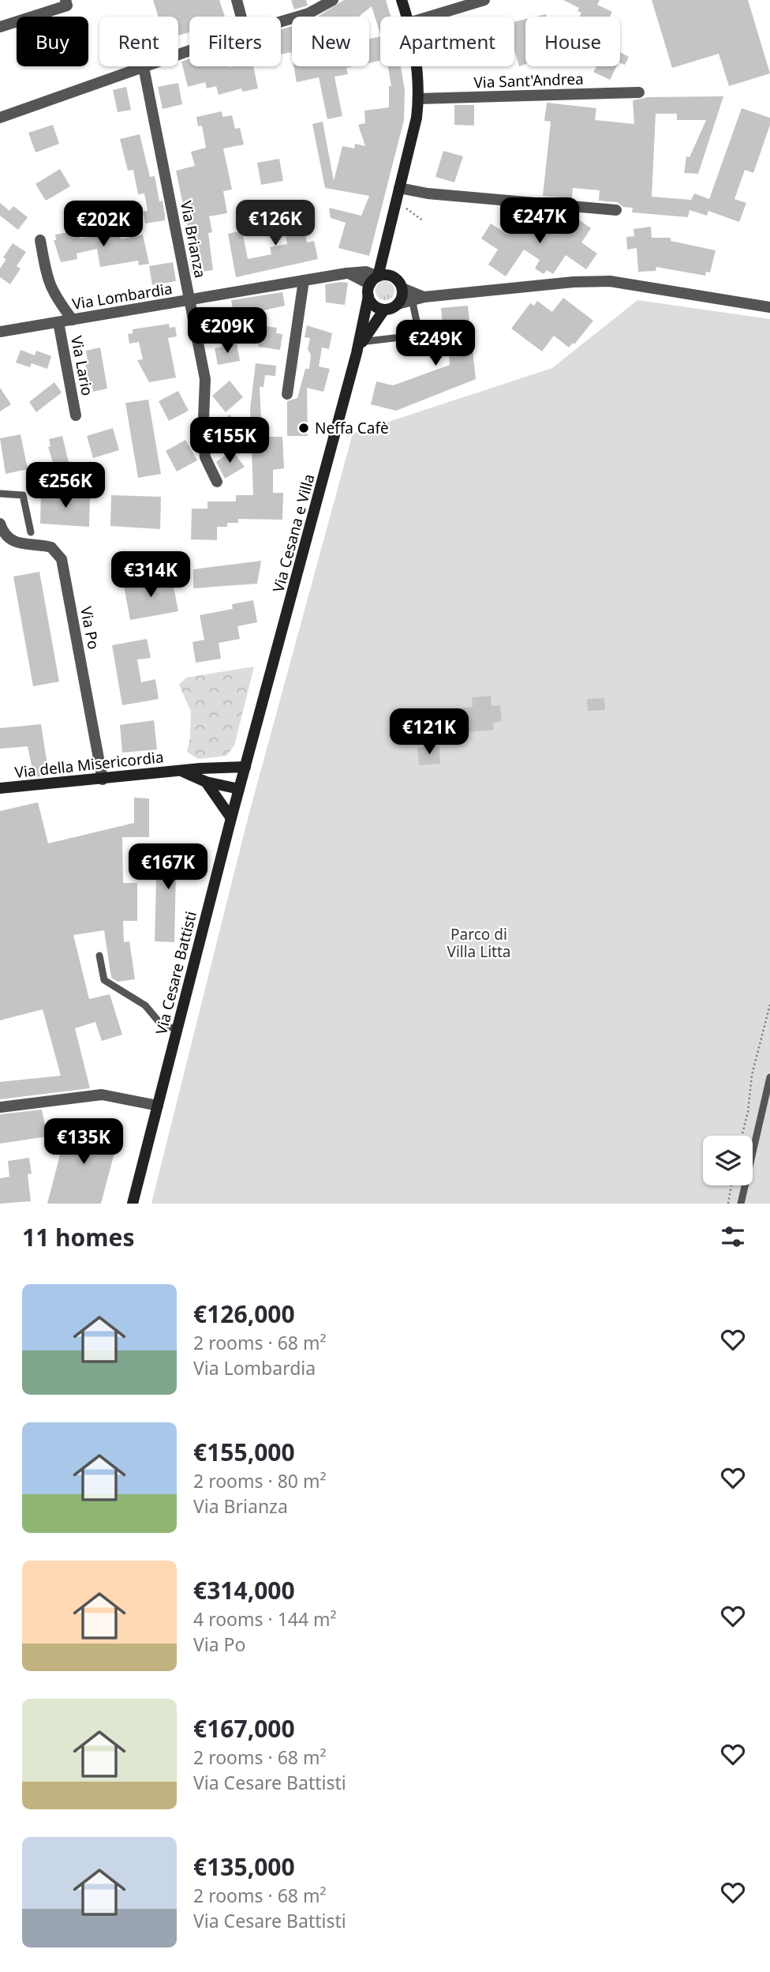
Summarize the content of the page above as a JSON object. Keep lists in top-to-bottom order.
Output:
{
  "streets": {
    "main road": ["Via Cesana e Villa", "Via della Misericordia", "Via Cesare Battisti"],
    "street": [
      "Via Sant'Andrea",
      "Via Brianza",
      "Via Lombardia",
      "Via Lario",
      "Via Po"
    ]
  },
  "crossings": [
    ["Via Sant'Andrea", "Via Cesana e Villa"],
    ["Via Brianza", "Via Lombardia"],
    ["Via Lombardia", "Via Lario"],
    ["Via Lombardia", "Via Cesana e Villa"],
    ["Via Cesana e Villa", "Via Cesare Battisti"],
    ["Via Po", "Via della Misericordia"],
    ["Via della Misericordia", "Via Cesare Battisti"]
  ],
  "parks": ["Parco di Villa Litta"],
  "places": ["Neffa Cafè"],
  "page": {
    "chip": [
      "Buy",
      "Rent",
      "Filters",
      "New",
      "Apartment",
      "House"
    ],
    "price": [
      "€247K",
      "€126K",
      "€202K",
      "€209K",
      "€249K",
      "€155K",
      "€256K",
      "€314K",
      "€121K",
      "€167K",
      "€135K"
    ],
    "heading": "11 homes",
    "list": [
      {
        "name": "€126,000",
        "note": "2 rooms · 68 m² · Via Lombardia"
      },
      {
        "name": "€155,000",
        "note": "2 rooms · 80 m² · Via Brianza"
      },
      {
        "name": "€314,000",
        "note": "4 rooms · 144 m² · Via Po"
      },
      {
        "name": "€167,000",
        "note": "2 rooms · 68 m² · Via Cesare Battisti"
      },
      {
        "name": "€135,000",
        "note": "2 rooms · 68 m² · Via Cesare Battisti"
      }
    ]
  }
}
